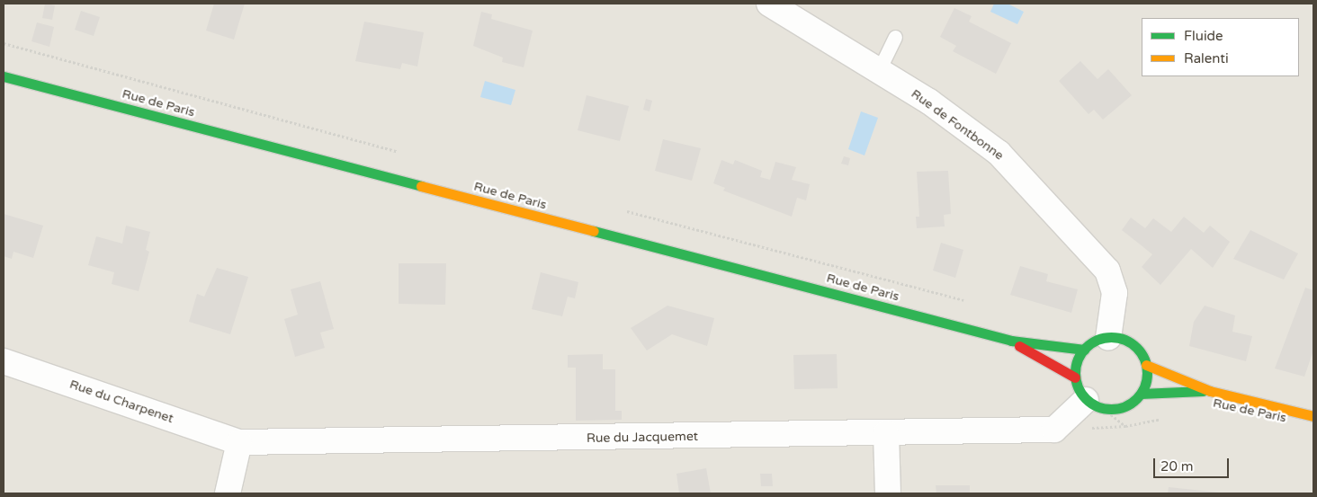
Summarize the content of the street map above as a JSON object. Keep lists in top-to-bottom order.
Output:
{
  "streets": {
    "main road": ["Rue de Paris"],
    "street": ["Rue de Fontbonne", "Rue du Charpenet", "Rue du Jacquemet"]
  },
  "crossings": [
    ["Rue de Paris", "Rue de Fontbonne"],
    ["Rue de Paris", "Rue du Jacquemet"],
    ["Rue de Fontbonne", "Rue du Jacquemet"],
    ["Rue du Charpenet", "Rue du Jacquemet"]
  ],
  "legend": ["Fluide", "Ralenti"],
  "scale_bar": "20 m"
}
